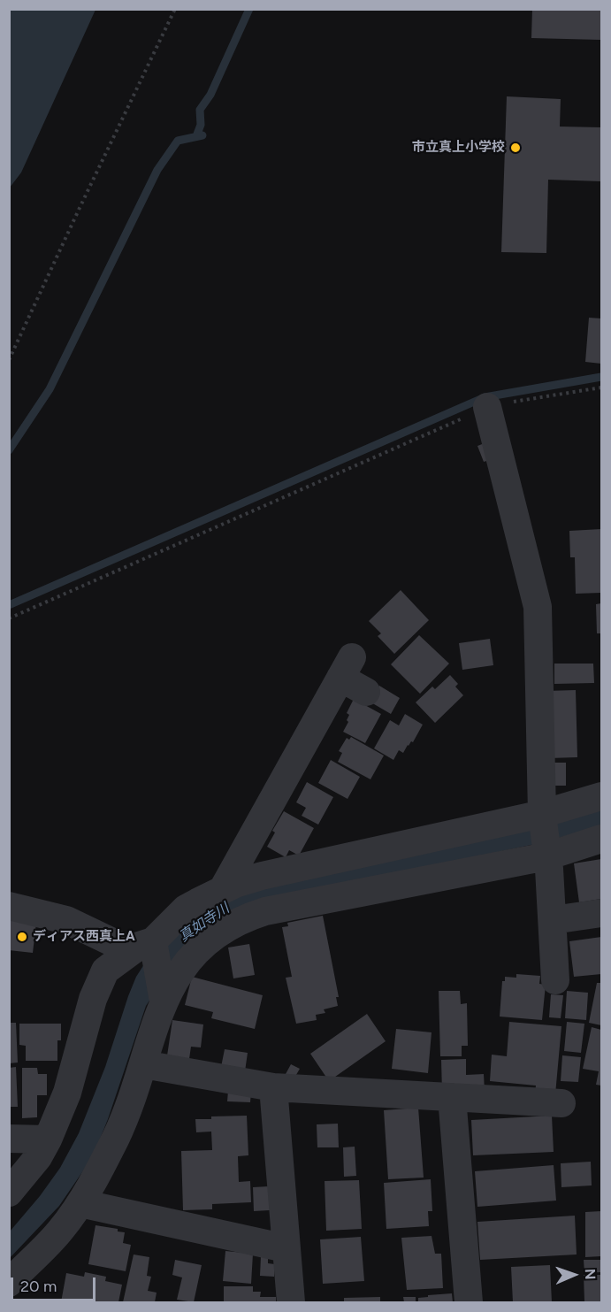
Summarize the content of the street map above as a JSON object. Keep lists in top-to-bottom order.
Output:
{
  "water": ["真如寺川"],
  "places": ["市立真上小学校", "ディアス西真上A"],
  "scale_bar": "20 m",
  "north": "right"
}
